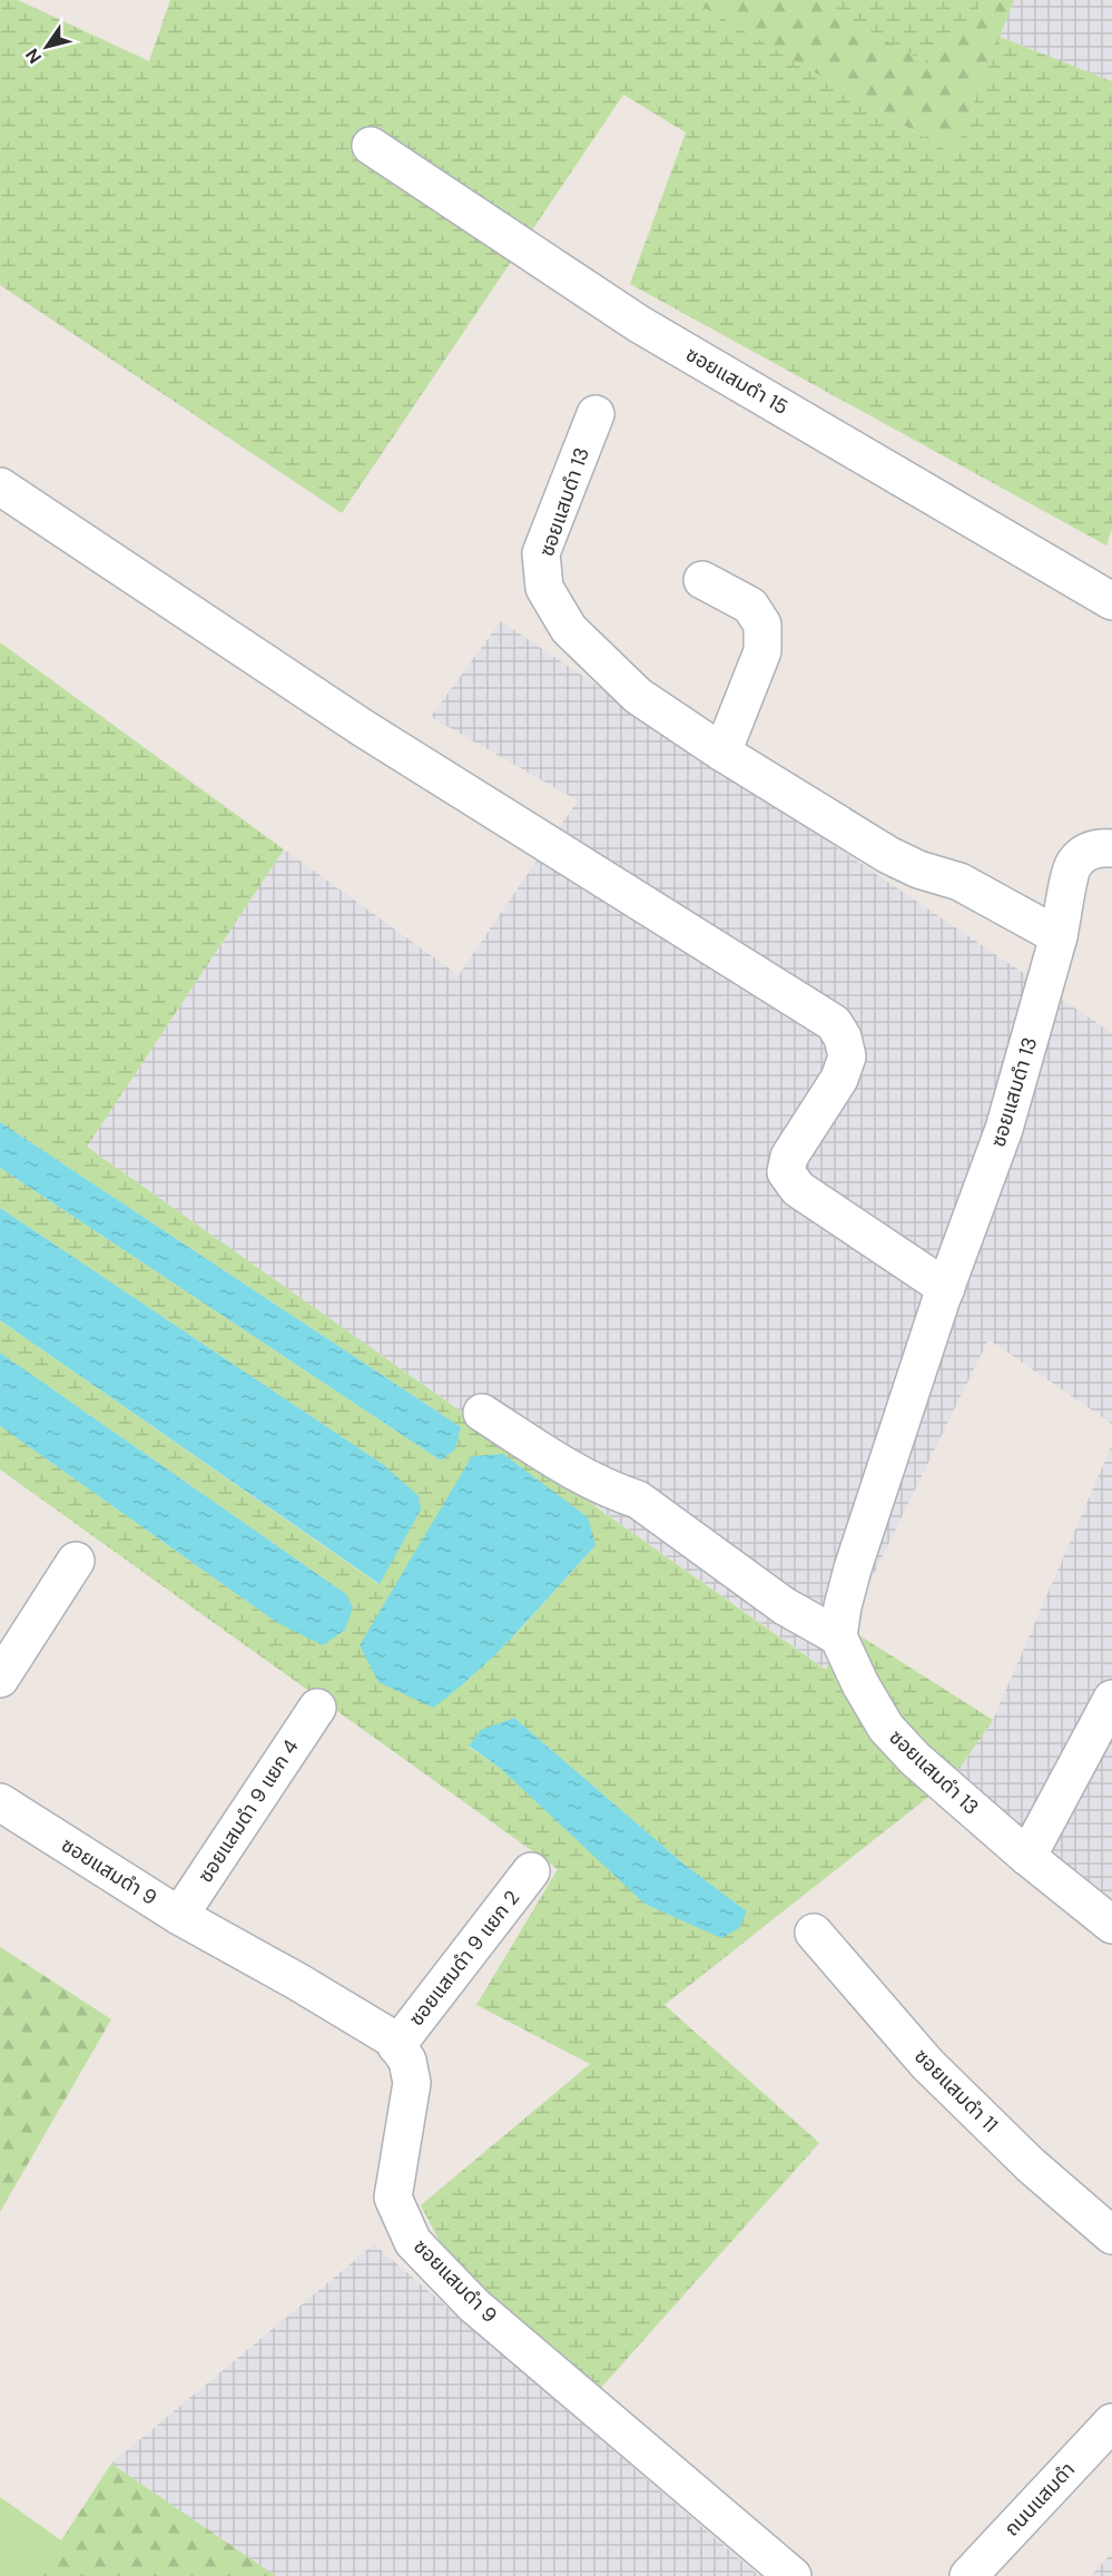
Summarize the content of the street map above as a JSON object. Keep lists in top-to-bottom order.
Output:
{
  "streets": {
    "street": [
      "ซอยแสมดำ 15",
      "ซอยแสมดำ 13",
      "ซอยแสมดำ 9 แยก 4",
      "ซอยแสมดำ 9",
      "ซอยแสมดำ 9 แยก 2",
      "ซอยแสมดำ 11",
      "ถนนแสมดำ"
    ]
  },
  "crossings": [
    ["ซอยแสมดำ 9 แยก 4", "ซอยแสมดำ 9"],
    ["ซอยแสมดำ 9", "ซอยแสมดำ 9 แยก 2"]
  ],
  "north": "bottom left"
}
